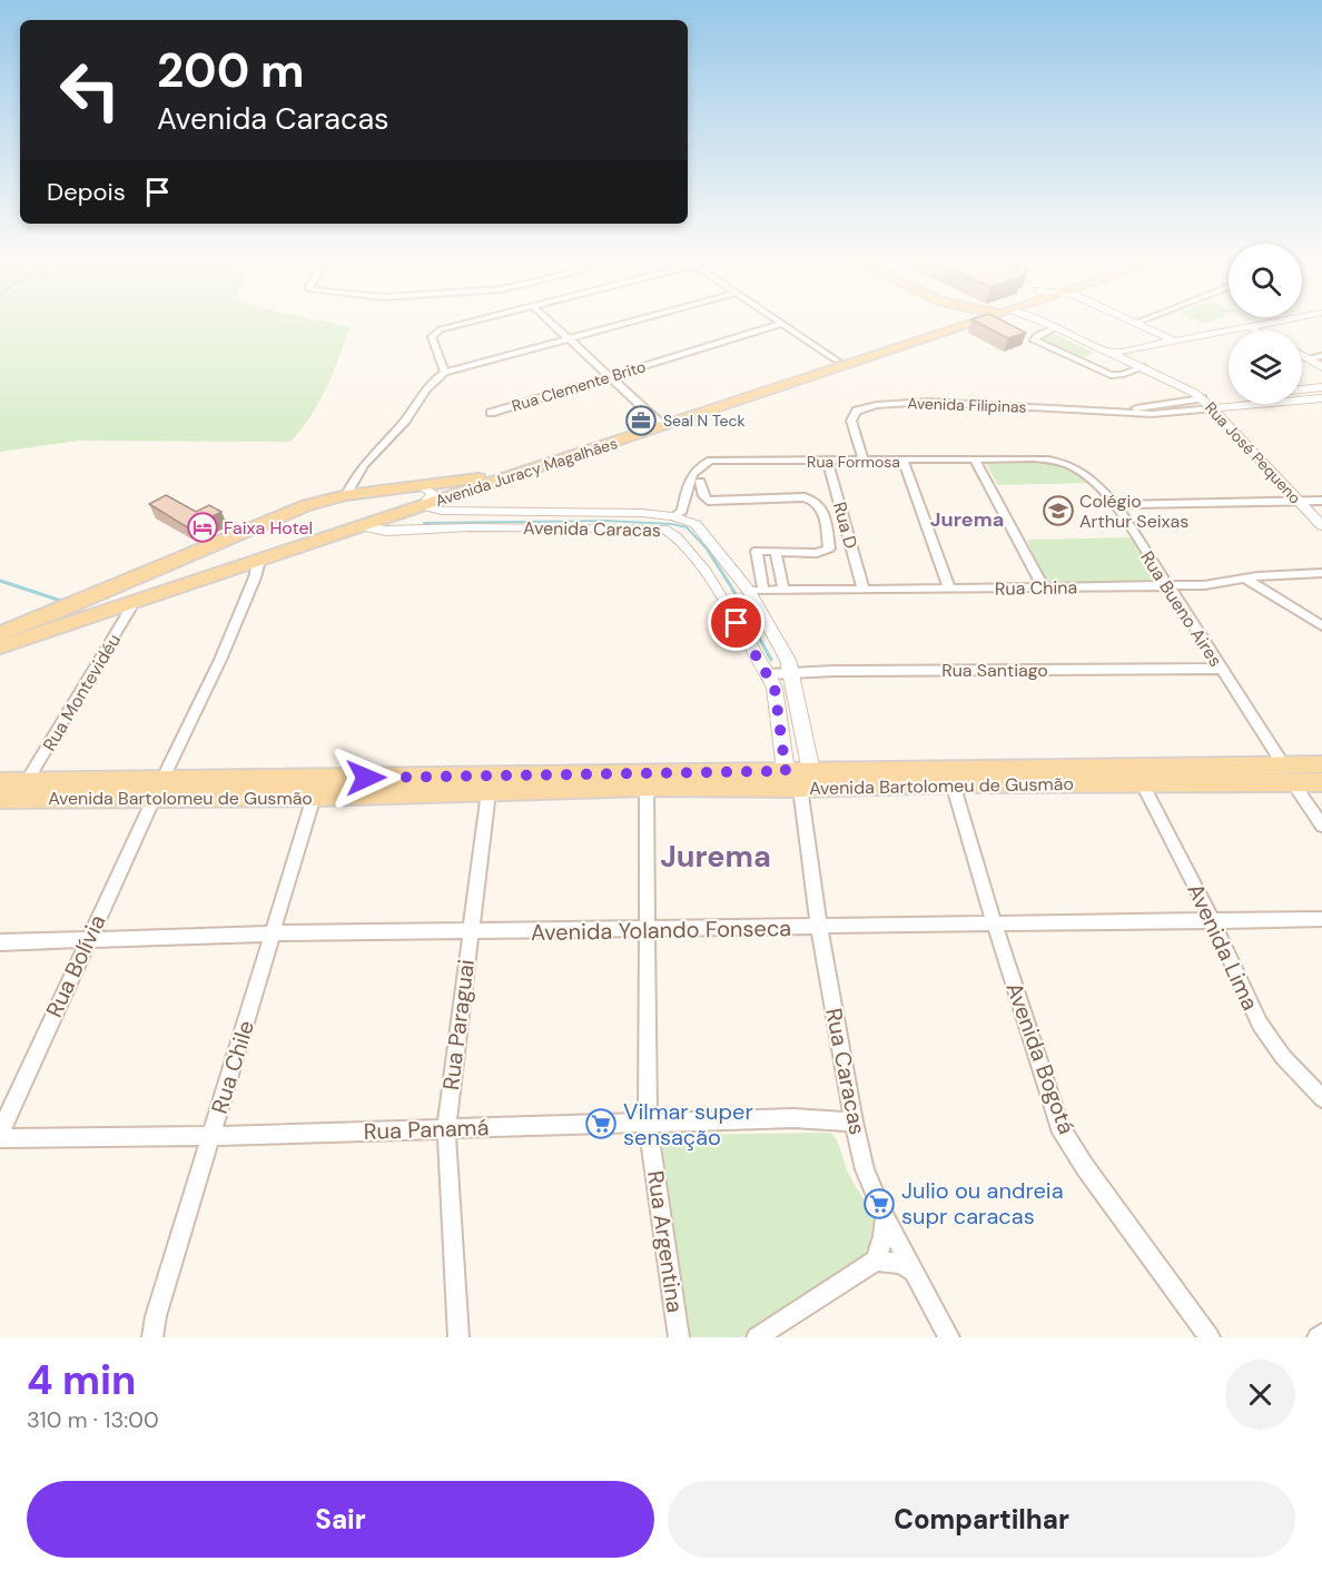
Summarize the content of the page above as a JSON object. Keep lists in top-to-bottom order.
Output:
{
  "streets": {
    "main road": [
      "Avenida Filipinas",
      "Rua José Pequeno",
      "Avenida Juracy Magalhães",
      "Avenida Caracas",
      "Avenida Bartolomeu de Gusmão"
    ],
    "street": [
      "Rua Clemente Brito",
      "Rua Formosa",
      "Rua D",
      "Rua China",
      "Rua Bueno Aires",
      "Rua Santiago",
      "Rua Montevidéu",
      "Avenida Yolando Fonseca",
      "Avenida Lima",
      "Rua Bolívia",
      "Rua Paraguai",
      "Avenida Bogotá",
      "Rua Chile",
      "Rua Caracas",
      "Rua Panamá",
      "Rua Argentina"
    ]
  },
  "crossings": [
    ["Avenida Filipinas", "Rua José Pequeno"],
    ["Avenida Filipinas", "Rua Formosa"],
    ["Rua Formosa", "Rua D"],
    ["Rua Formosa", "Avenida Caracas"],
    ["Rua Formosa", "Rua Bueno Aires"],
    ["Avenida Juracy Magalhães", "Avenida Caracas"],
    ["Avenida Juracy Magalhães", "Rua Montevidéu"],
    ["Avenida Juracy Magalhães", "Rua Bolívia"],
    ["Rua D", "Rua China"],
    ["Avenida Caracas", "Rua China"],
    ["Avenida Caracas", "Rua Santiago"],
    ["Avenida Caracas", "Avenida Bartolomeu de Gusmão"],
    ["Avenida Caracas", "Rua Caracas"],
    ["Rua China", "Rua Bueno Aires"],
    ["Rua Bueno Aires", "Rua Santiago"],
    ["Rua Bueno Aires", "Avenida Bartolomeu de Gusmão"],
    ["Rua Montevidéu", "Avenida Bartolomeu de Gusmão"],
    ["Avenida Bartolomeu de Gusmão", "Avenida Lima"],
    ["Avenida Bartolomeu de Gusmão", "Rua Bolívia"],
    ["Avenida Bartolomeu de Gusmão", "Rua Paraguai"],
    ["Avenida Bartolomeu de Gusmão", "Avenida Bogotá"],
    ["Avenida Bartolomeu de Gusmão", "Rua Chile"],
    ["Avenida Bartolomeu de Gusmão", "Rua Caracas"],
    ["Avenida Bartolomeu de Gusmão", "Rua Argentina"],
    ["Avenida Yolando Fonseca", "Avenida Lima"],
    ["Avenida Yolando Fonseca", "Rua Bolívia"],
    ["Avenida Yolando Fonseca", "Rua Paraguai"],
    ["Avenida Yolando Fonseca", "Avenida Bogotá"],
    ["Avenida Yolando Fonseca", "Rua Chile"],
    ["Avenida Yolando Fonseca", "Rua Caracas"],
    ["Avenida Yolando Fonseca", "Rua Argentina"],
    ["Rua Paraguai", "Rua Panamá"],
    ["Rua Chile", "Rua Panamá"],
    ["Rua Caracas", "Rua Panamá"],
    ["Rua Panamá", "Rua Argentina"]
  ],
  "districts": ["Jurema", "Jurema"],
  "places": {
    "office": ["Seal N Teck"],
    "school or university": ["Colégio Arthur Seixas"],
    "hotel": ["Faixa Hotel"],
    "supermarket": ["Vilmar super sensação", "Julio ou andreia supr caracas"]
  },
  "page": {
    "turn": ["200 m", "Avenida Caracas"],
    "then": "Depois",
    "heading": ["4 min", "310 m · 13:00"],
    "buttons": ["Sair", "Compartilhar"]
  }
}
